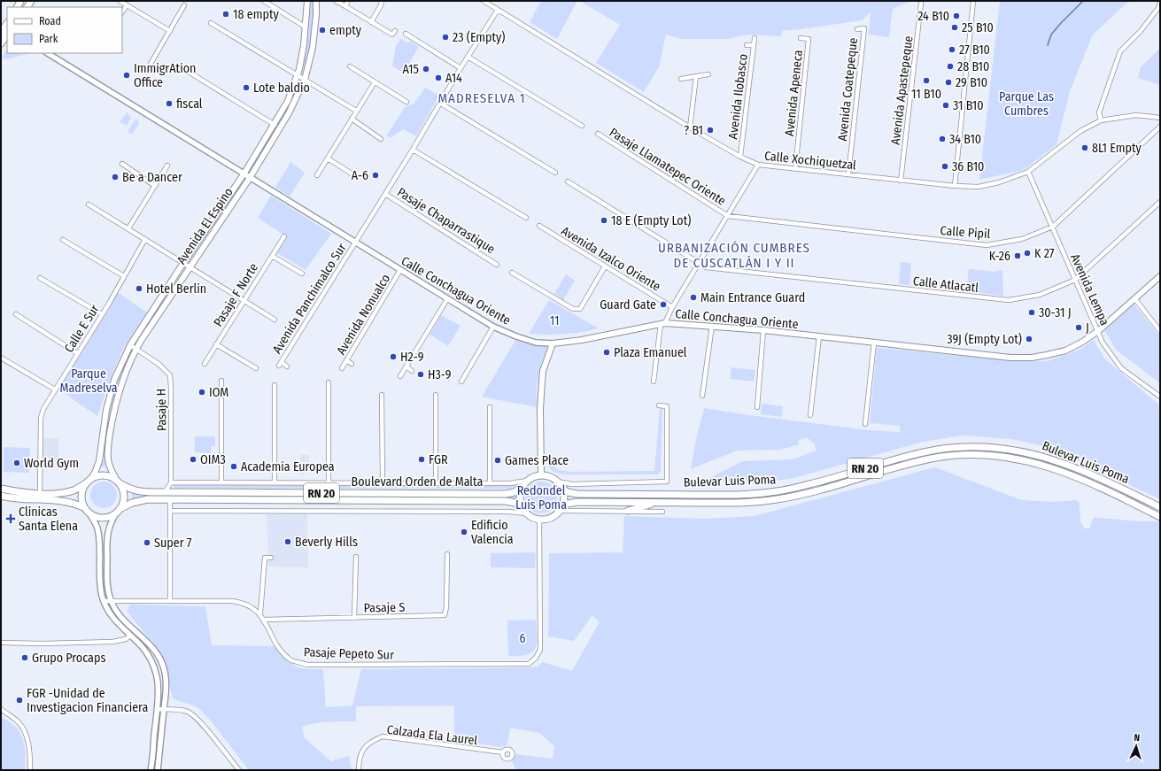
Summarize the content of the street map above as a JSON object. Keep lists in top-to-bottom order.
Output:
{
  "streets": {
    "main road": [
      "Avenida El Espino",
      "Calle Conchagua Oriente",
      "Bulevar Luis Poma",
      "RN 20",
      "Boulevard Orden de Malta"
    ],
    "street": [
      "Avenida Coatepeque",
      "Avenida Apastepeque",
      "Avenida Apeneca",
      "Avenida Ilobasco",
      "Calle Xochiquetzal",
      "Pasaje Llamatepec Oriente",
      "Pasaje Chaparrastique",
      "Calle Pipil",
      "Avenida Izalco Oriente",
      "Calle Atlacatl",
      "Avenida Lempa",
      "Pasaje F Norte",
      "Avenida Panchimalco Sur",
      "Avenida Nonualco",
      "Calle E Sur",
      "Pasaje H",
      "Pasaje S",
      "Pasaje Pepeto Sur",
      "Calzada Ela Laurel"
    ]
  },
  "crossings": [
    ["Avenida Coatepeque", "Calle Xochiquetzal"],
    ["Avenida Apastepeque", "Calle Xochiquetzal"],
    ["Avenida Apeneca", "Calle Xochiquetzal"],
    ["Avenida Ilobasco", "Calle Xochiquetzal"],
    ["Calle Xochiquetzal", "Avenida Lempa"],
    ["Calle Xochiquetzal", "Avenida Panchimalco Sur"],
    ["Pasaje Llamatepec Oriente", "Calle Pipil"],
    ["Pasaje Chaparrastique", "Avenida Panchimalco Sur"],
    ["Avenida El Espino", "Calle Conchagua Oriente"],
    ["Avenida El Espino", "Pasaje H"],
    ["Avenida El Espino", "RN 20"],
    ["Avenida El Espino", "Boulevard Orden de Malta"],
    ["Calle Pipil", "Avenida Lempa"],
    ["Calle Atlacatl", "Avenida Lempa"],
    ["Avenida Lempa", "Calle Conchagua Oriente"],
    ["Calle Conchagua Oriente", "Avenida Panchimalco Sur"],
    ["Calle Conchagua Oriente", "Avenida Nonualco"],
    ["Bulevar Luis Poma", "RN 20"],
    ["Bulevar Luis Poma", "Boulevard Orden de Malta"],
    ["Bulevar Luis Poma", "Pasaje Pepeto Sur"],
    ["RN 20", "Boulevard Orden de Malta"],
    ["RN 20", "Pasaje Pepeto Sur"],
    ["Boulevard Orden de Malta", "Pasaje Pepeto Sur"],
    ["Pasaje S", "Pasaje Pepeto Sur"]
  ],
  "districts": ["MADRESELVA 1", "URBANIZACIÓN CUMBRES DE CUSCATLÁN I Y II"],
  "parks": [
    "Parque Las Cumbres",
    "11",
    "Parque Madreselva",
    "Redondel Luis Poma",
    "6"
  ],
  "places": {
    "other": [
      "18 empty",
      "24 B10",
      "25 B10",
      "empty",
      "23 (Empty)",
      "27 B10",
      "28 B10",
      "A15",
      "ImmigrAtion Office",
      "A14",
      "11 B10",
      "29 B10",
      "Lote baldio",
      "fiscal",
      "31 B10",
      "? B1",
      "34 B10",
      "8L1 Empty",
      "36 B10",
      "A-6",
      "Be a Dancer",
      "18 E (Empty Lot)",
      "K 27",
      "K-26",
      "Hotel Berlin",
      "Main Entrance Guard",
      "Guard Gate",
      "30-31 J",
      "J",
      "39J (Empty Lot)",
      "Plaza Emanuel",
      "H2-9",
      "H3-9",
      "IOM",
      "OIM3",
      "FGR",
      "Games Place",
      "World Gym",
      "Academia Europea",
      "Edificio Valencia",
      "Beverly Hills",
      "Super 7",
      "Grupo Procaps",
      "FGR -Unidad de Investigacion Financiera"
    ],
    "health": ["Clinicas Santa Elena"]
  },
  "legend": ["Road", "Park"],
  "north": "top"
}
